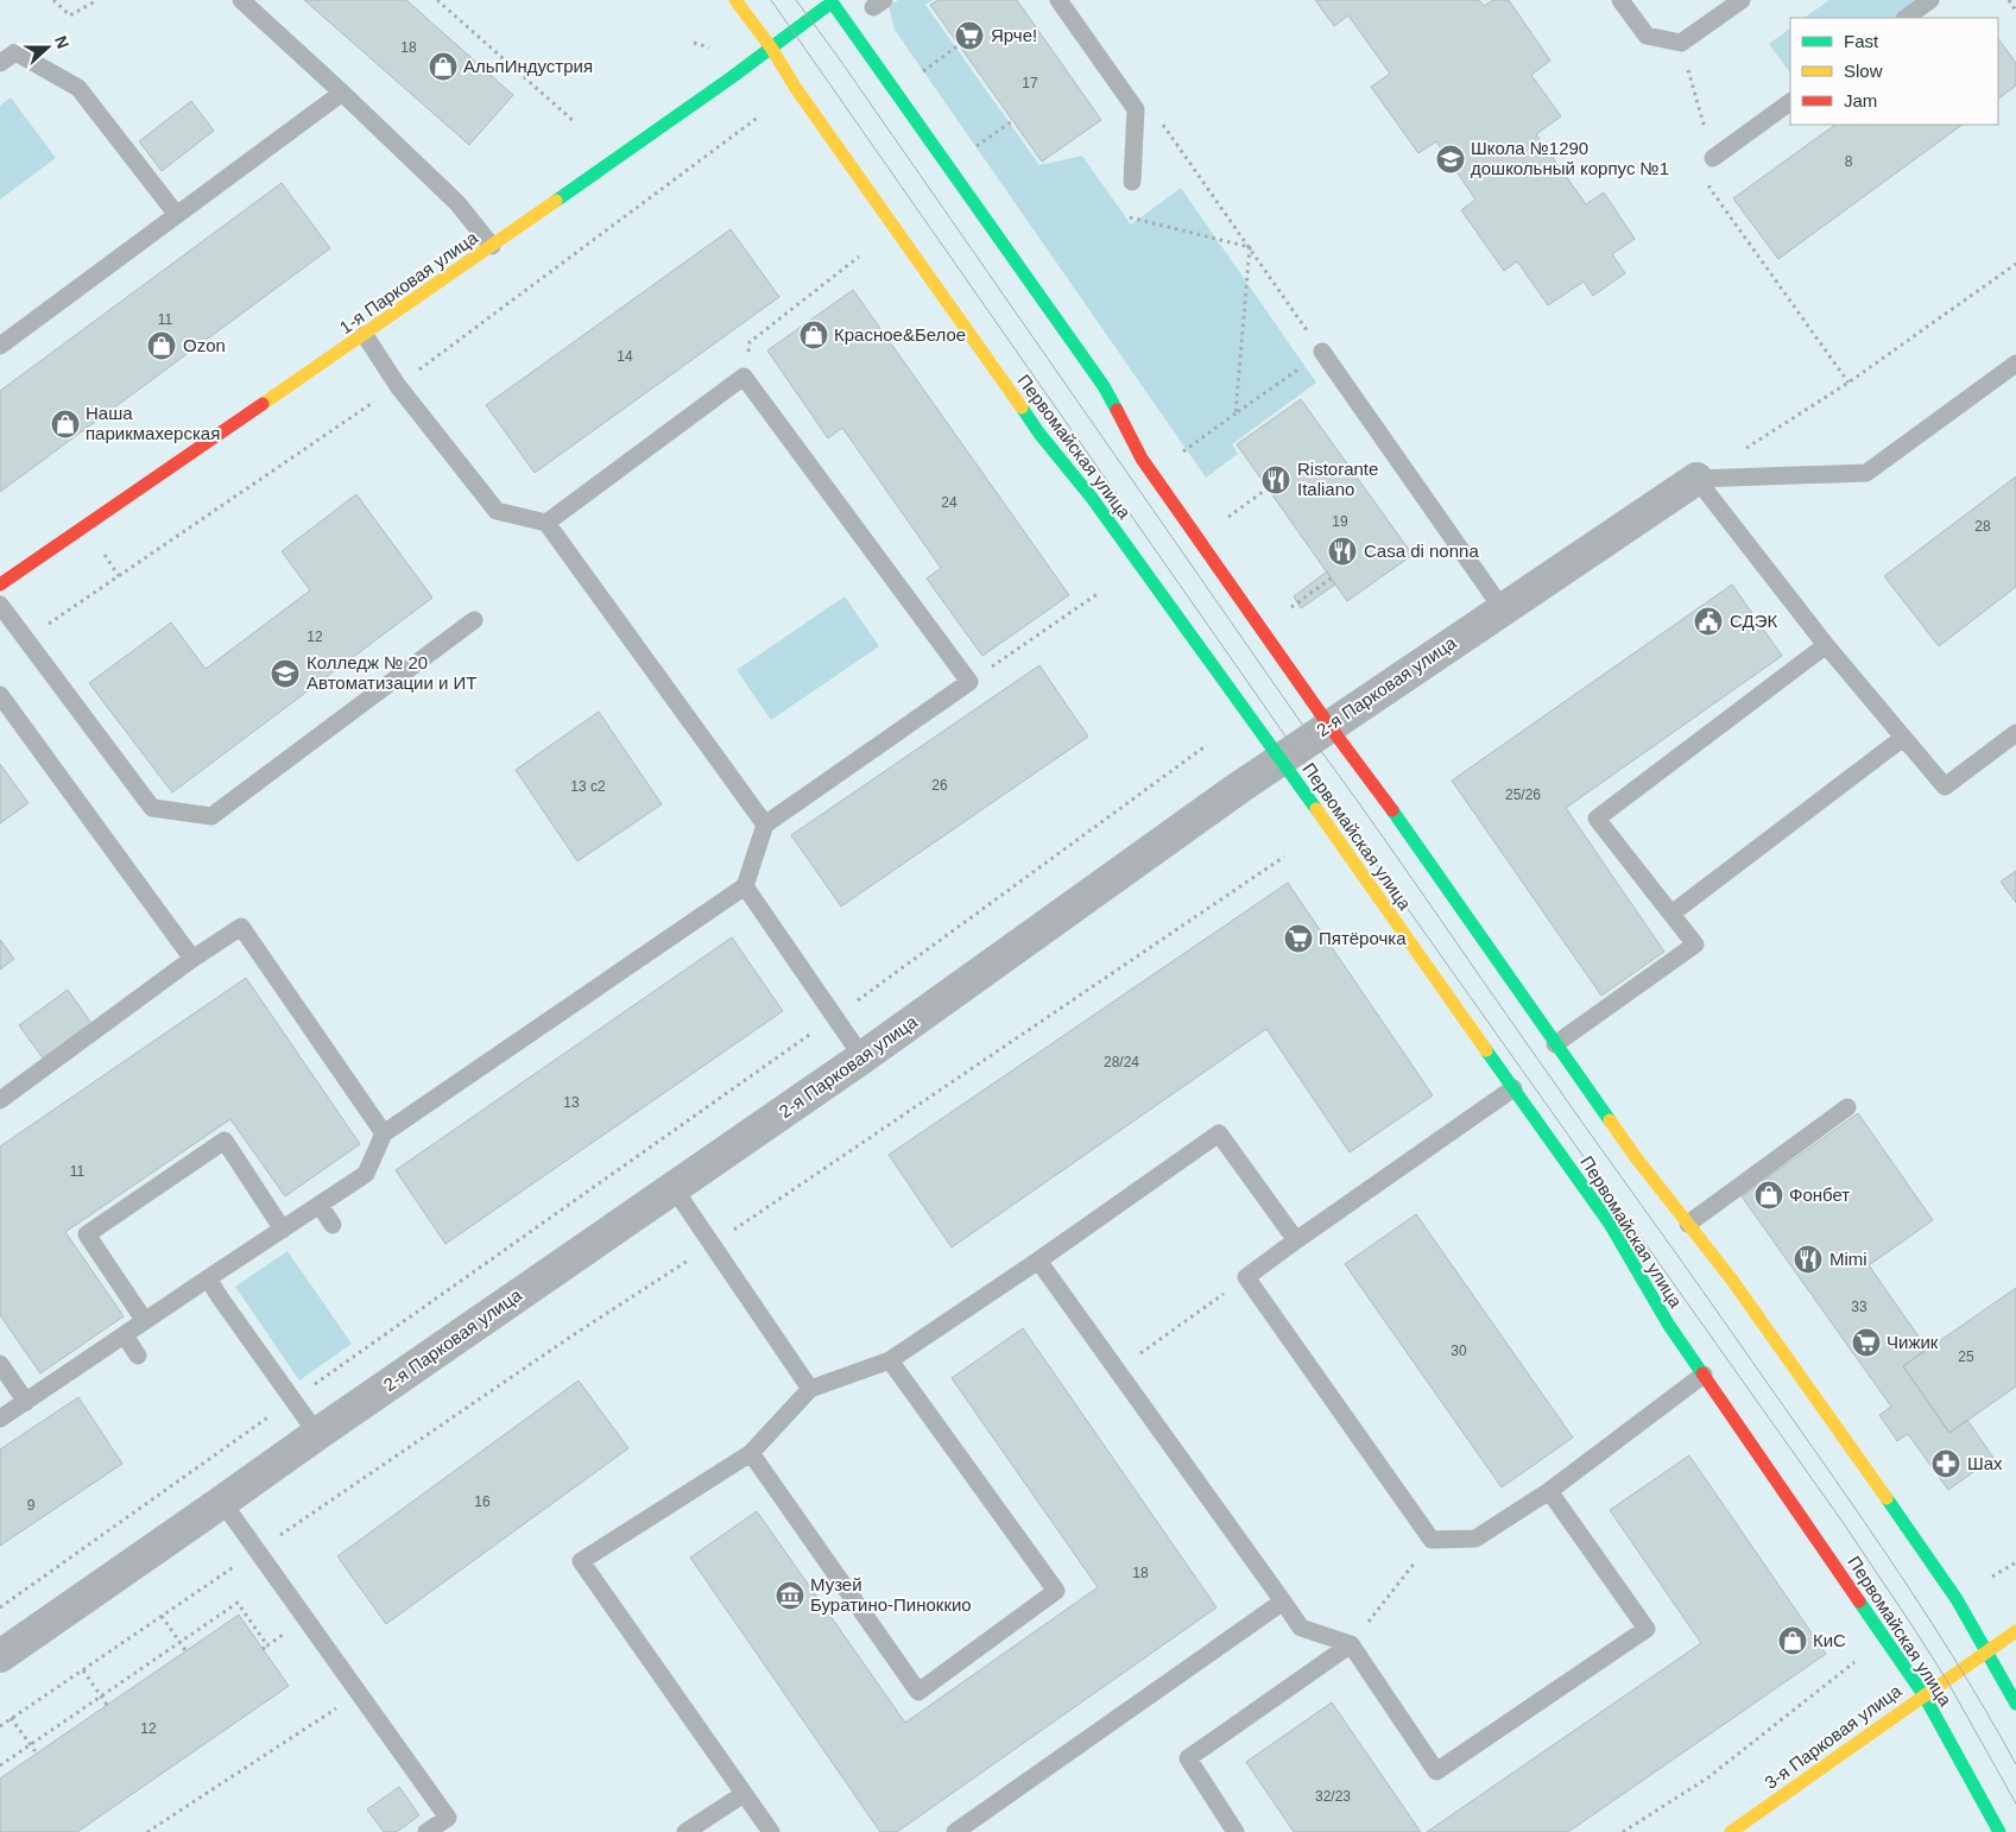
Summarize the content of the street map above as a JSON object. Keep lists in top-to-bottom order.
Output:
{
  "streets": {
    "main road": ["1-я Парковая улица", "Первомайская улица", "3-я Парковая улица"],
    "street": ["2-я Парковая улица"]
  },
  "crossings": [
    ["1-я Парковая улица", "Первомайская улица"],
    ["Первомайская улица", "2-я Парковая улица"],
    ["Первомайская улица", "3-я Парковая улица"]
  ],
  "places": {
    "supermarket": ["Ярче!", "Пятёрочка", "Чижик"],
    "shop": [
      "АльпИндустрия",
      "Красное&Белое",
      "Ozon",
      "Наша парикмахерская",
      "Фонбет",
      "КиС"
    ],
    "school or university": ["Школа №1290 дошкольный корпус №1", "Колледж № 20 Автоматизации и ИТ"],
    "restaurant": ["Ristorante Italiano", "Casa di nonna", "Mimi"],
    "public building": ["СДЭК"],
    "pharmacy": ["Шах"],
    "museum": ["Музей Буратино-Пиноккио"]
  },
  "house_numbers": [
    "18",
    "17",
    "8",
    "11",
    "14",
    "24",
    "19",
    "28",
    "12",
    "26",
    "13 с2",
    "25/26",
    "28/24",
    "13",
    "11",
    "33",
    "30",
    "25",
    "16",
    "9",
    "18",
    "12",
    "32/23"
  ],
  "legend": ["Fast", "Slow", "Jam"],
  "north": "right"
}
